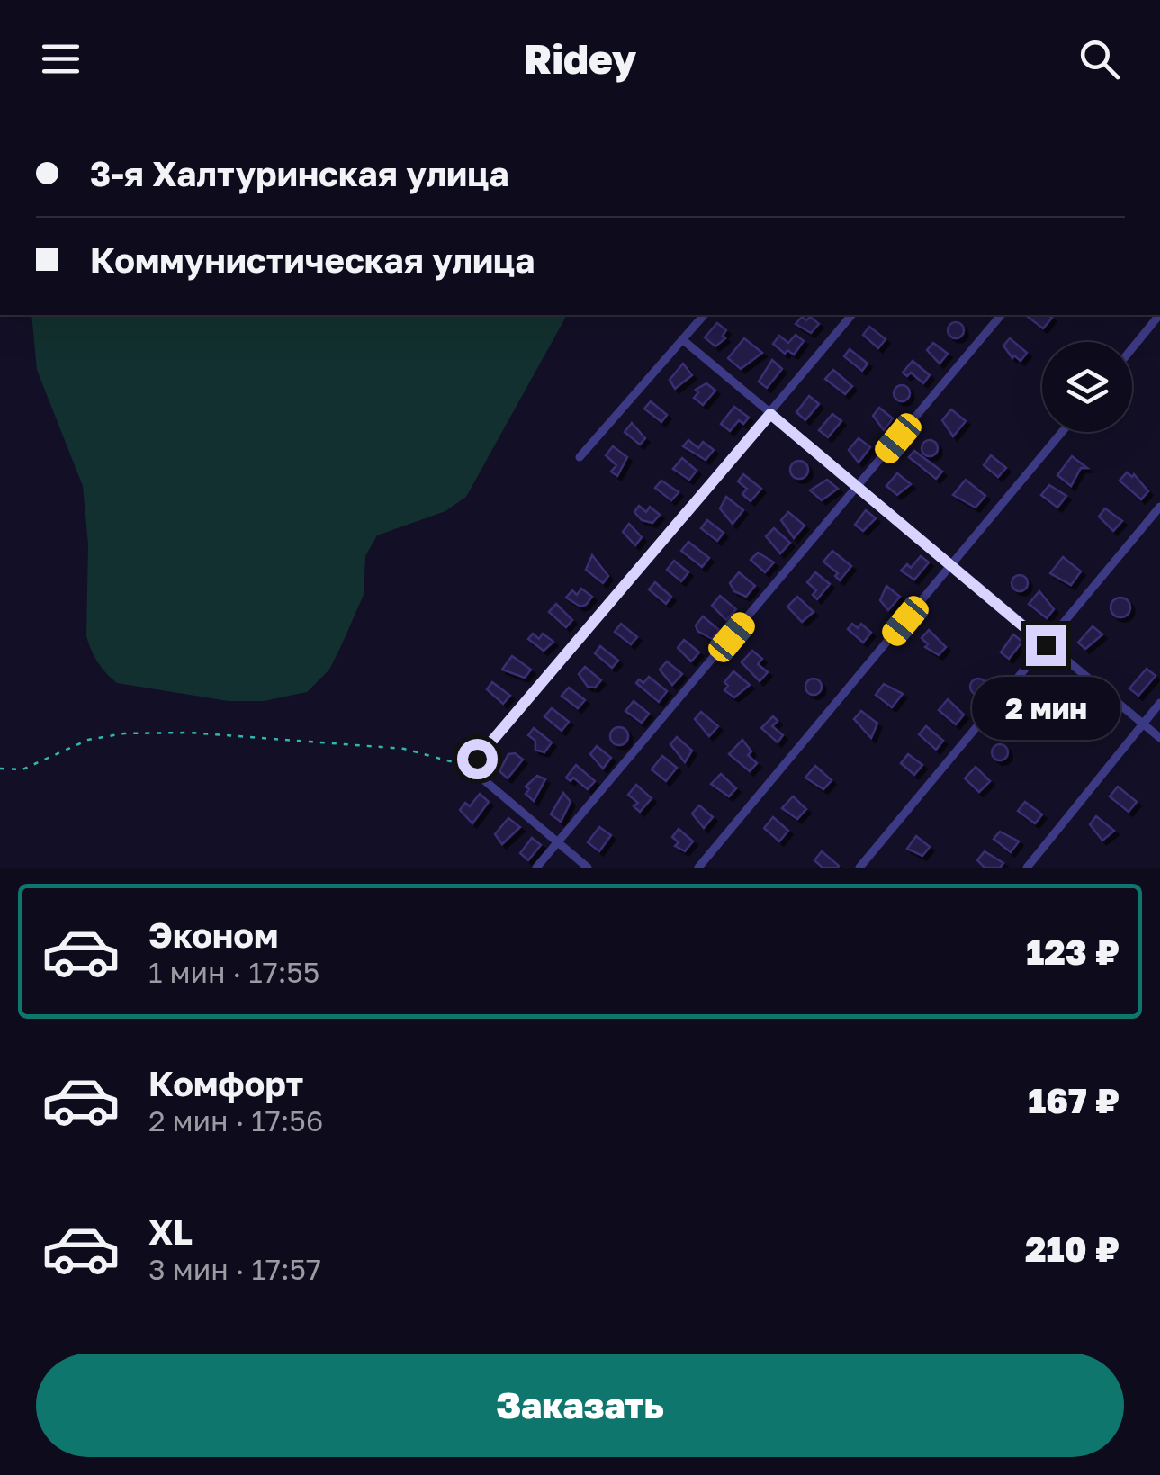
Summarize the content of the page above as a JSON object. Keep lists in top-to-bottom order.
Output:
{
  "page": {
    "header": "Ridey",
    "banner": ["3-я Халтуринская улица", "Коммунистическая улица"],
    "bubble": "2 мин",
    "list": [
      {
        "name": "Эконом",
        "note": "1 мин · 17:55",
        "value": "123 ₽"
      },
      {
        "name": "Комфорт",
        "note": "2 мин · 17:56",
        "value": "167 ₽"
      },
      {
        "name": "XL",
        "note": "3 мин · 17:57",
        "value": "210 ₽"
      }
    ],
    "buttons": "Заказать"
  }
}
